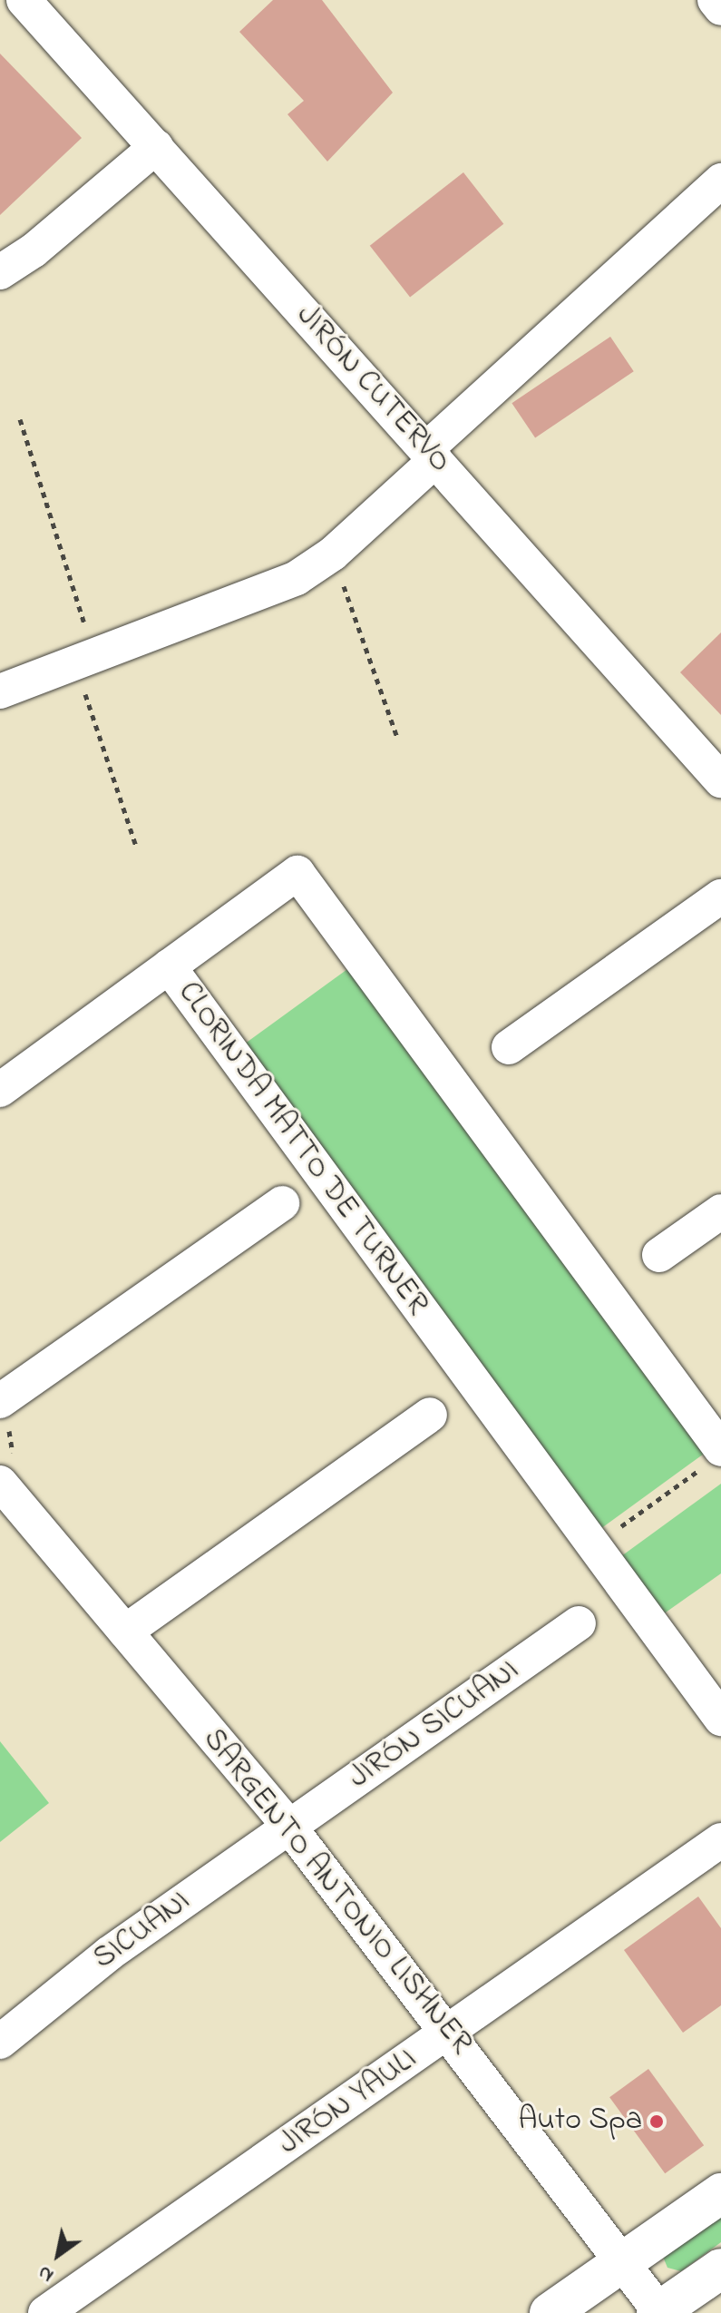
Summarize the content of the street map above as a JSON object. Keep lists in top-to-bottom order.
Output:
{
  "streets": {
    "street": [
      "JIRÓN CUTERVO",
      "CLORINDA MATTO DE TURNER",
      "JIRÓN SICUANI",
      "SARGENTO ANTONIO LISHNER",
      "SICUANI",
      "JIRÓN YAULI"
    ]
  },
  "crossings": [
    ["JIRÓN SICUANI", "SARGENTO ANTONIO LISHNER"],
    ["JIRÓN SICUANI", "SICUANI"],
    ["SARGENTO ANTONIO LISHNER", "SICUANI"],
    ["SARGENTO ANTONIO LISHNER", "JIRÓN YAULI"]
  ],
  "places": ["Auto Spa"],
  "north": "bottom left"
}
